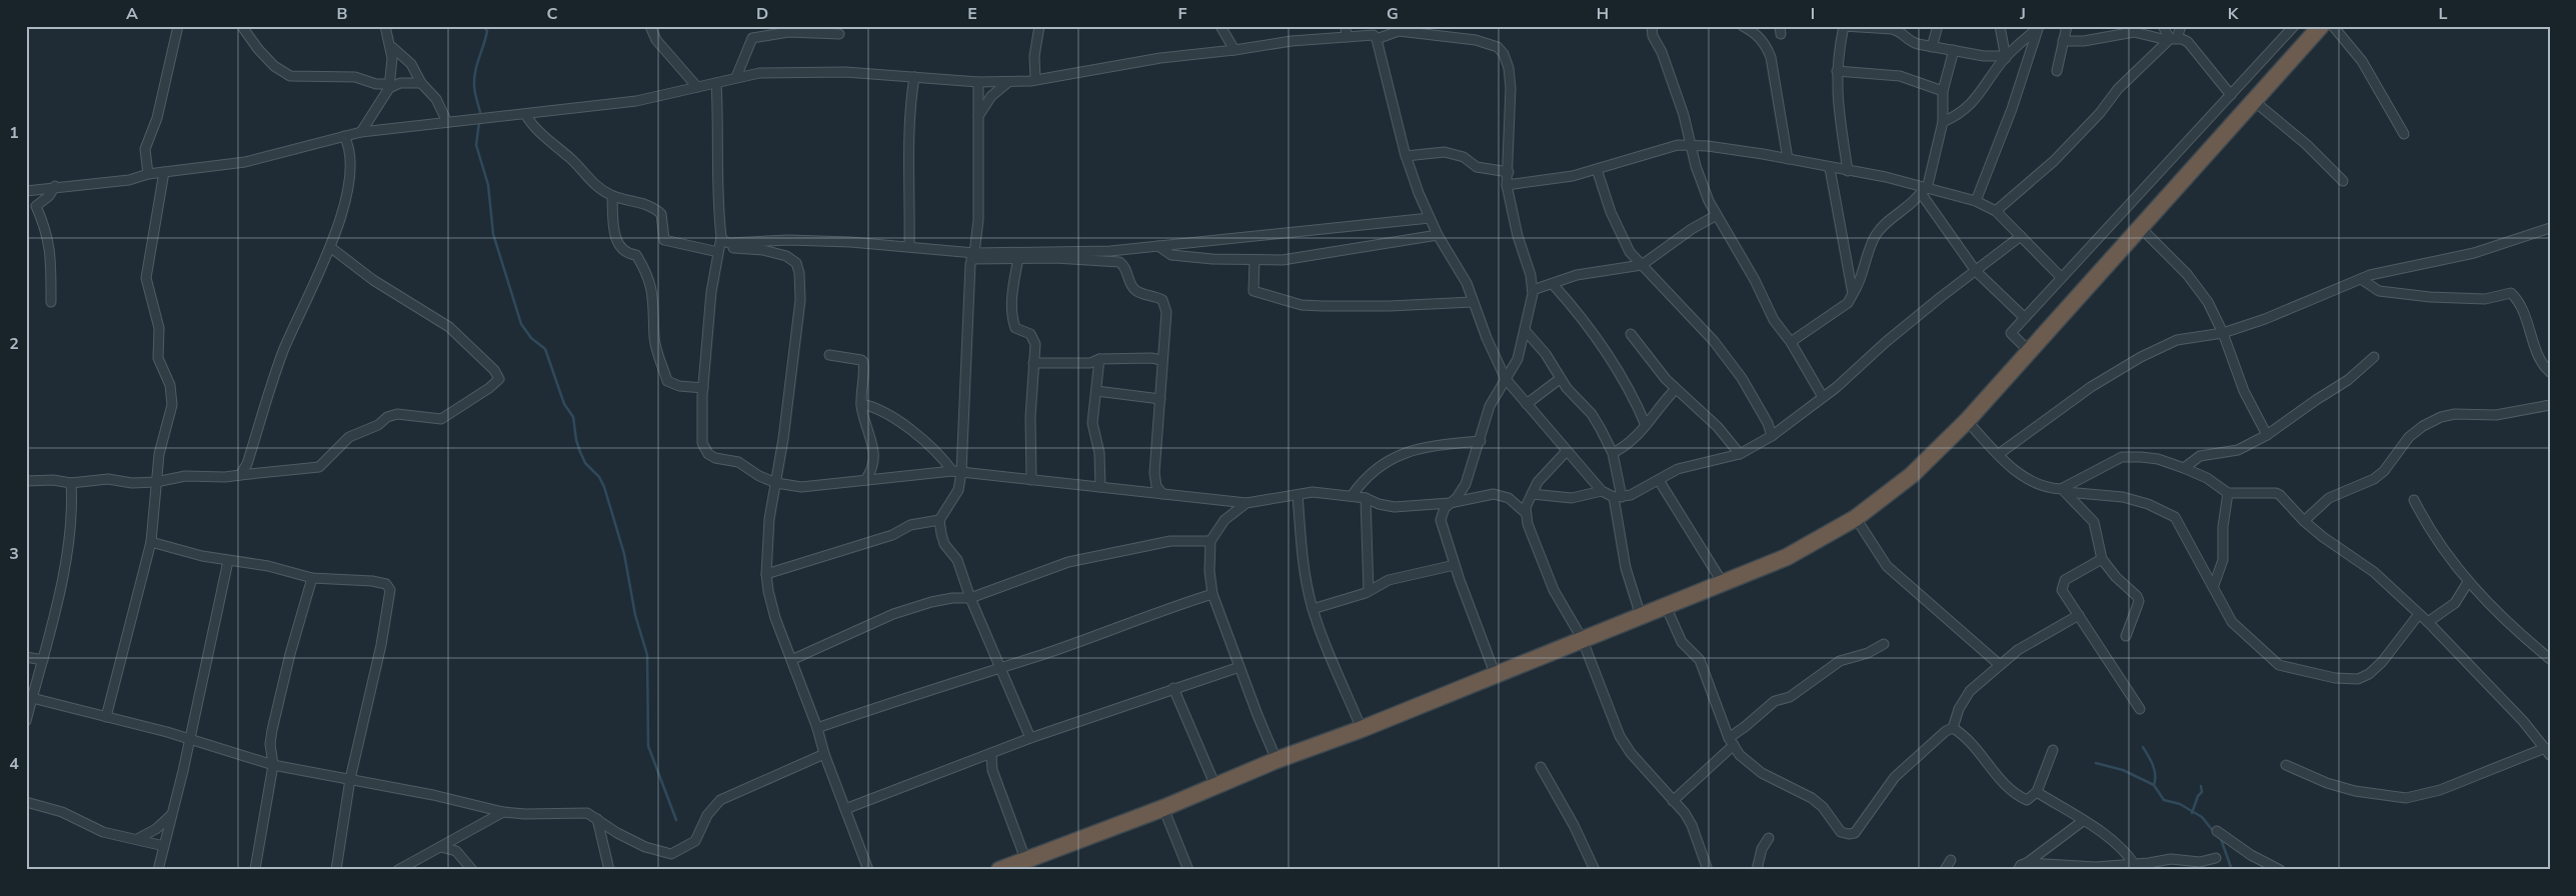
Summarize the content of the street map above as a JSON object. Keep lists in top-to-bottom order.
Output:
{
  "grid": {
    "columns": [
      "A",
      "B",
      "C",
      "D",
      "E",
      "F",
      "G",
      "H",
      "I",
      "J",
      "K",
      "L"
    ],
    "rows": [
      "1",
      "2",
      "3",
      "4"
    ]
  }
}
